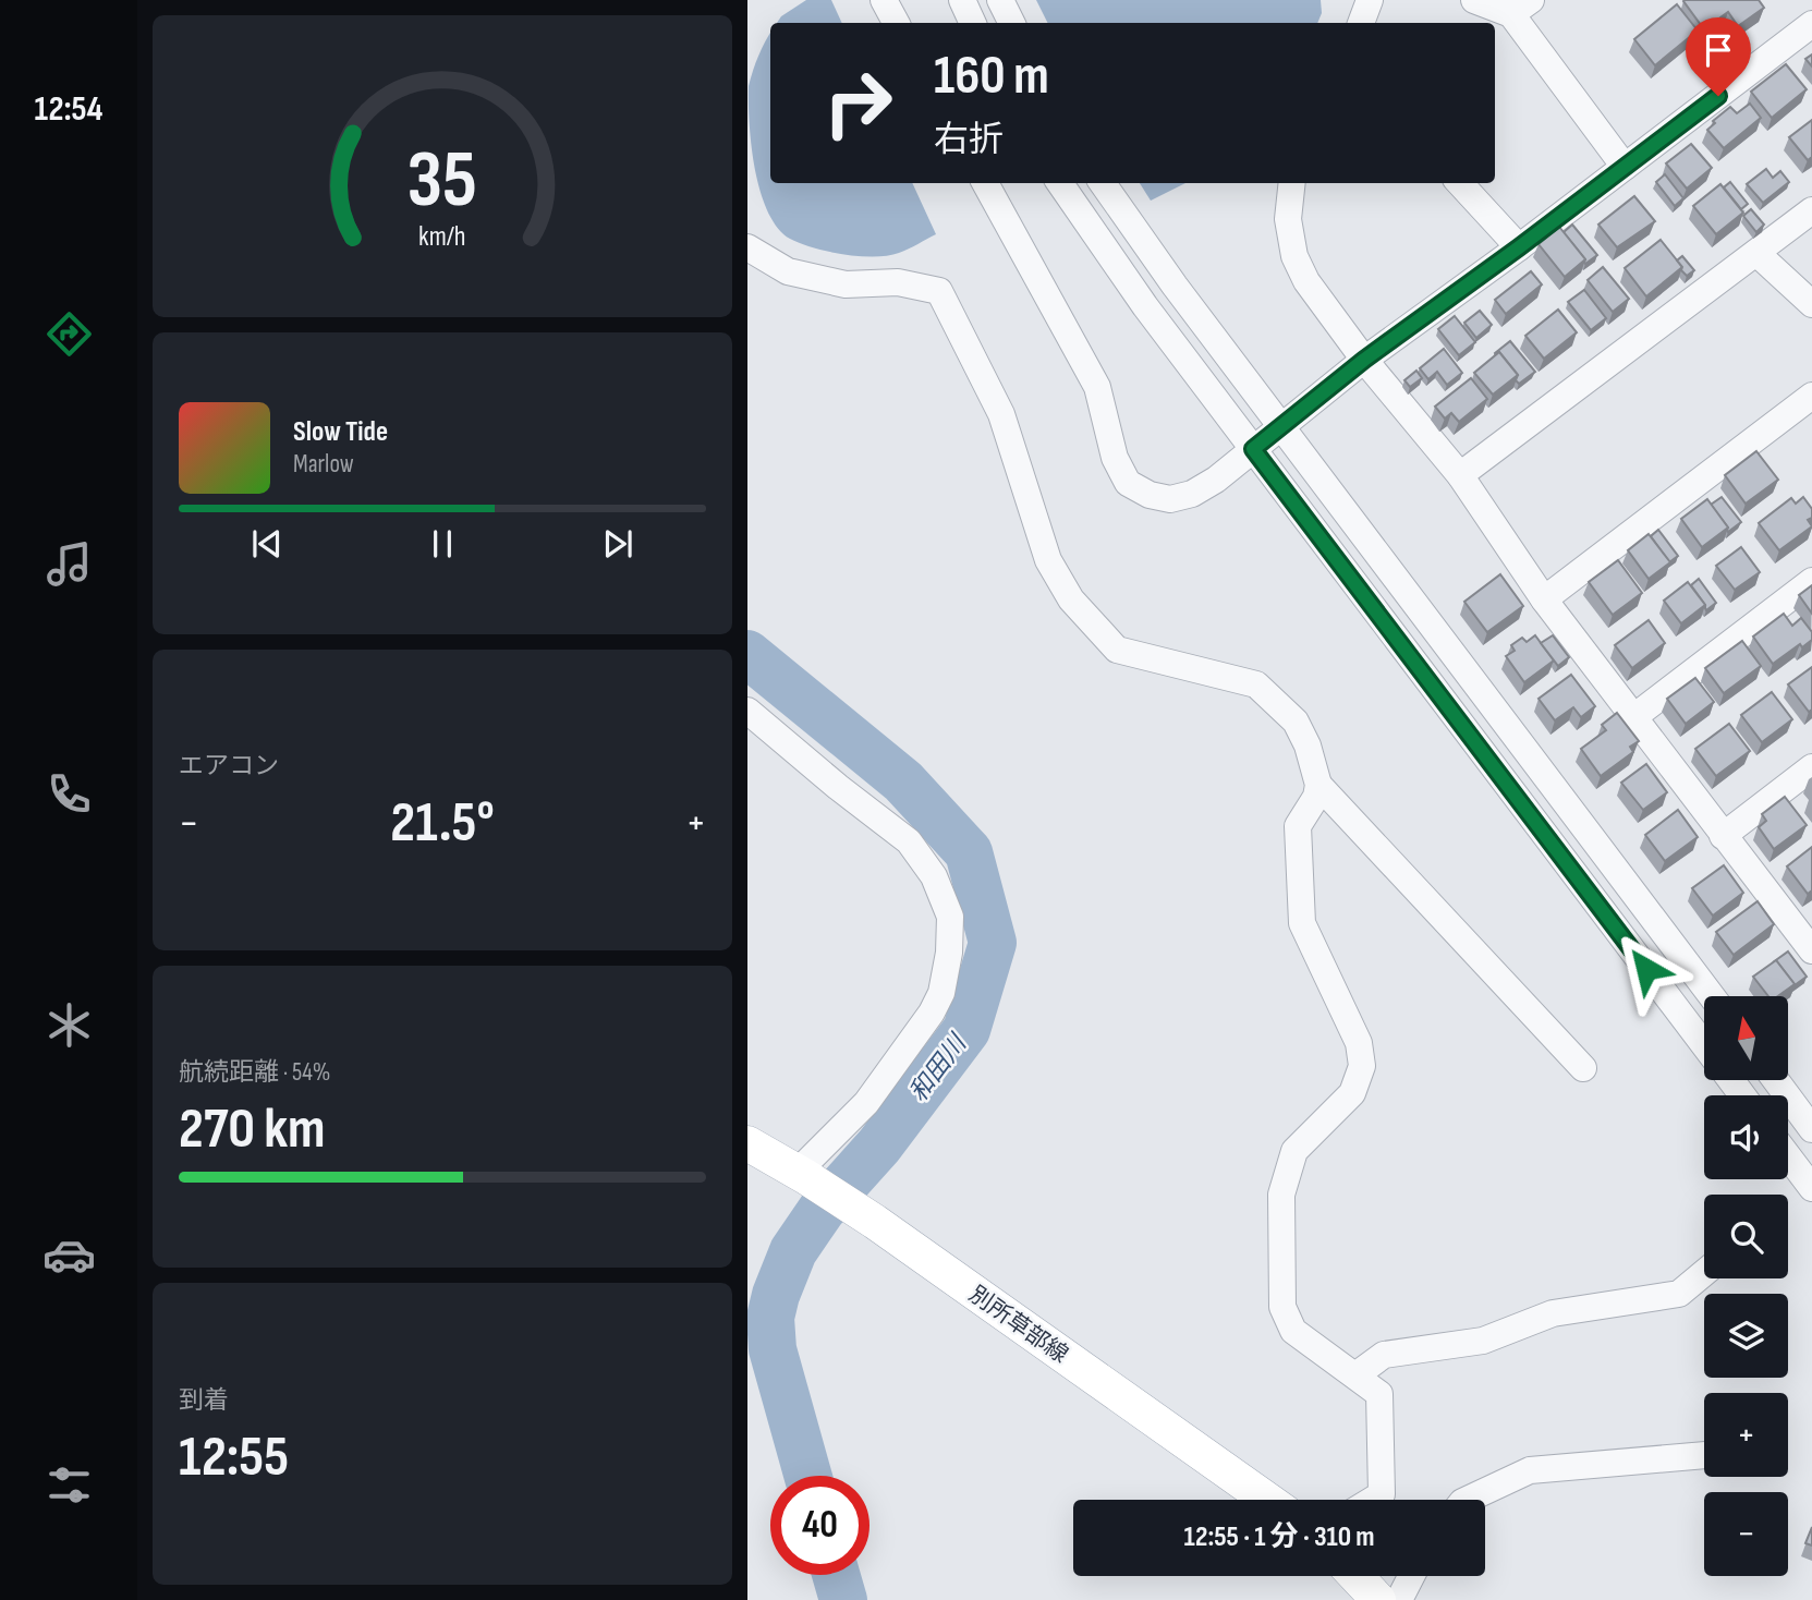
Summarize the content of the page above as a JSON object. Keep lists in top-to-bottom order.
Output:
{
  "streets": {
    "main road": ["別所草部線"]
  },
  "water": ["和田川"],
  "north": "top",
  "page": {
    "tabs": "12:54",
    "turn": ["160 m", "右折"],
    "song": ["Slow Tide", "Marlow"],
    "tile": [
      "エアコン",
      ["航続距離 · 54%", "270 km"],
      ["到着", "12:55"]
    ],
    "heat": ["−", "21.5°", "+"],
    "map_buttons": ["+", "−"],
    "limit": "40",
    "trip": "12:55 · 1 分 · 310 m",
    "gauge": ["35", "km/h"]
  }
}
